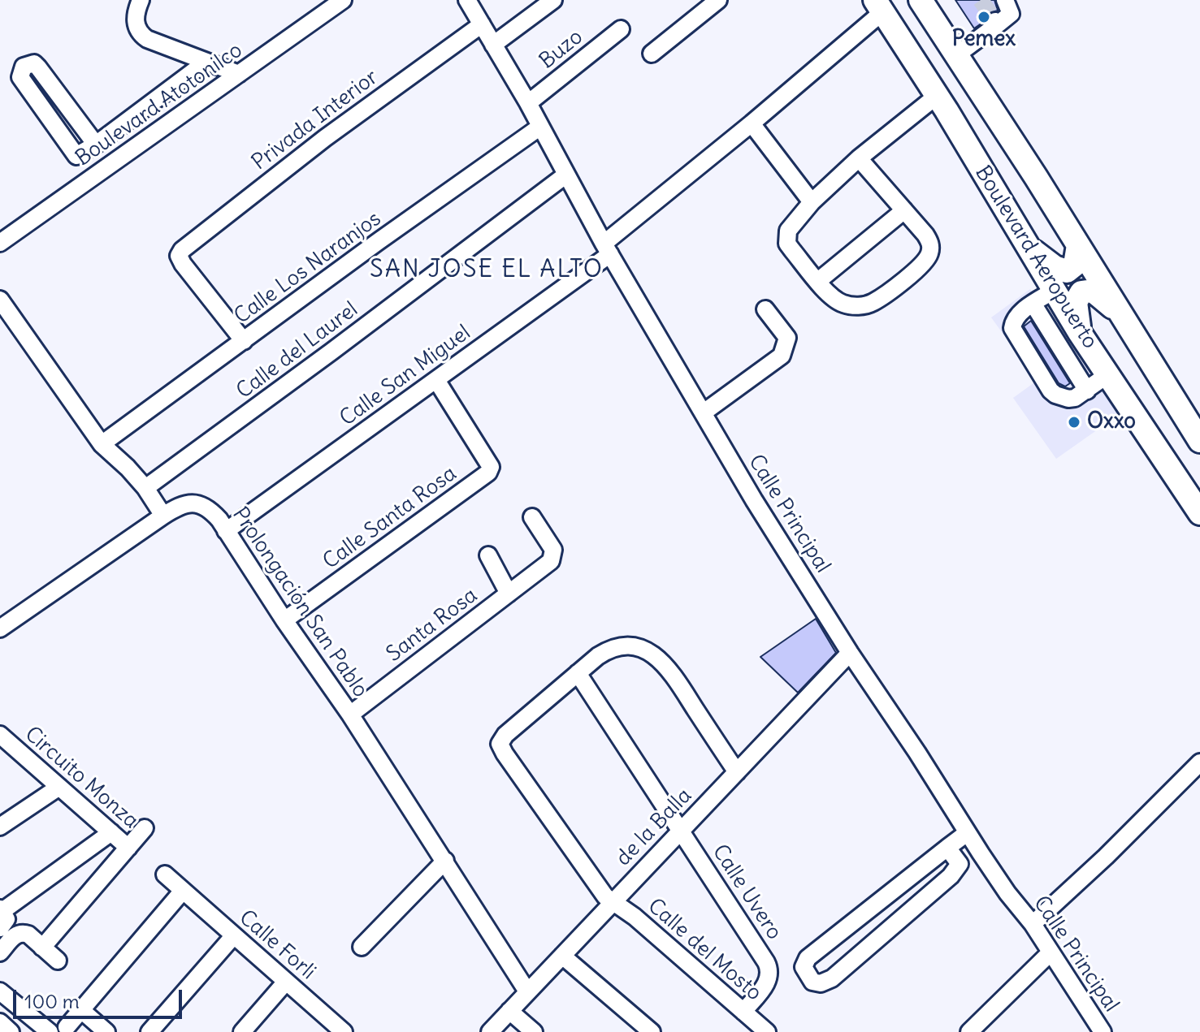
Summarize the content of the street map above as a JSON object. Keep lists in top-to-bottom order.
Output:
{
  "streets": {
    "highway": ["Boulevard Aeropuerto"],
    "street": [
      "Buzo",
      "Boulevard Atotonilco",
      "Privada Interior",
      "Calle Los Naranjos",
      "Calle del Laurel",
      "Calle San Miguel",
      "Calle Principal",
      "Calle Santa Rosa",
      "Prolongación San Pablo",
      "Santa Rosa",
      "Circuito Monza",
      "de la Balla",
      "Calle Uvero",
      "Calle Forli",
      "Calle del Mosto"
    ]
  },
  "crossings": [
    ["Buzo", "Calle Principal"],
    ["Privada Interior", "Calle Los Naranjos"],
    ["Privada Interior", "Calle Principal"],
    ["Boulevard Aeropuerto", "Calle San Miguel"],
    ["Calle Los Naranjos", "Calle Principal"],
    ["Calle del Laurel", "Calle Principal"],
    ["Calle San Miguel", "Calle Principal"],
    ["Calle San Miguel", "Calle Santa Rosa"],
    ["Calle San Miguel", "Prolongación San Pablo"],
    ["Calle Principal", "de la Balla"],
    ["Calle Santa Rosa", "Prolongación San Pablo"],
    ["Prolongación San Pablo", "Santa Rosa"],
    ["Prolongación San Pablo", "de la Balla"],
    ["de la Balla", "Calle Uvero"],
    ["de la Balla", "Calle del Mosto"],
    ["Calle Uvero", "Calle del Mosto"]
  ],
  "districts": ["SAN JOSE EL ALTO"],
  "places": ["Pemex", "Oxxo"],
  "scale_bar": "100 m"
}
